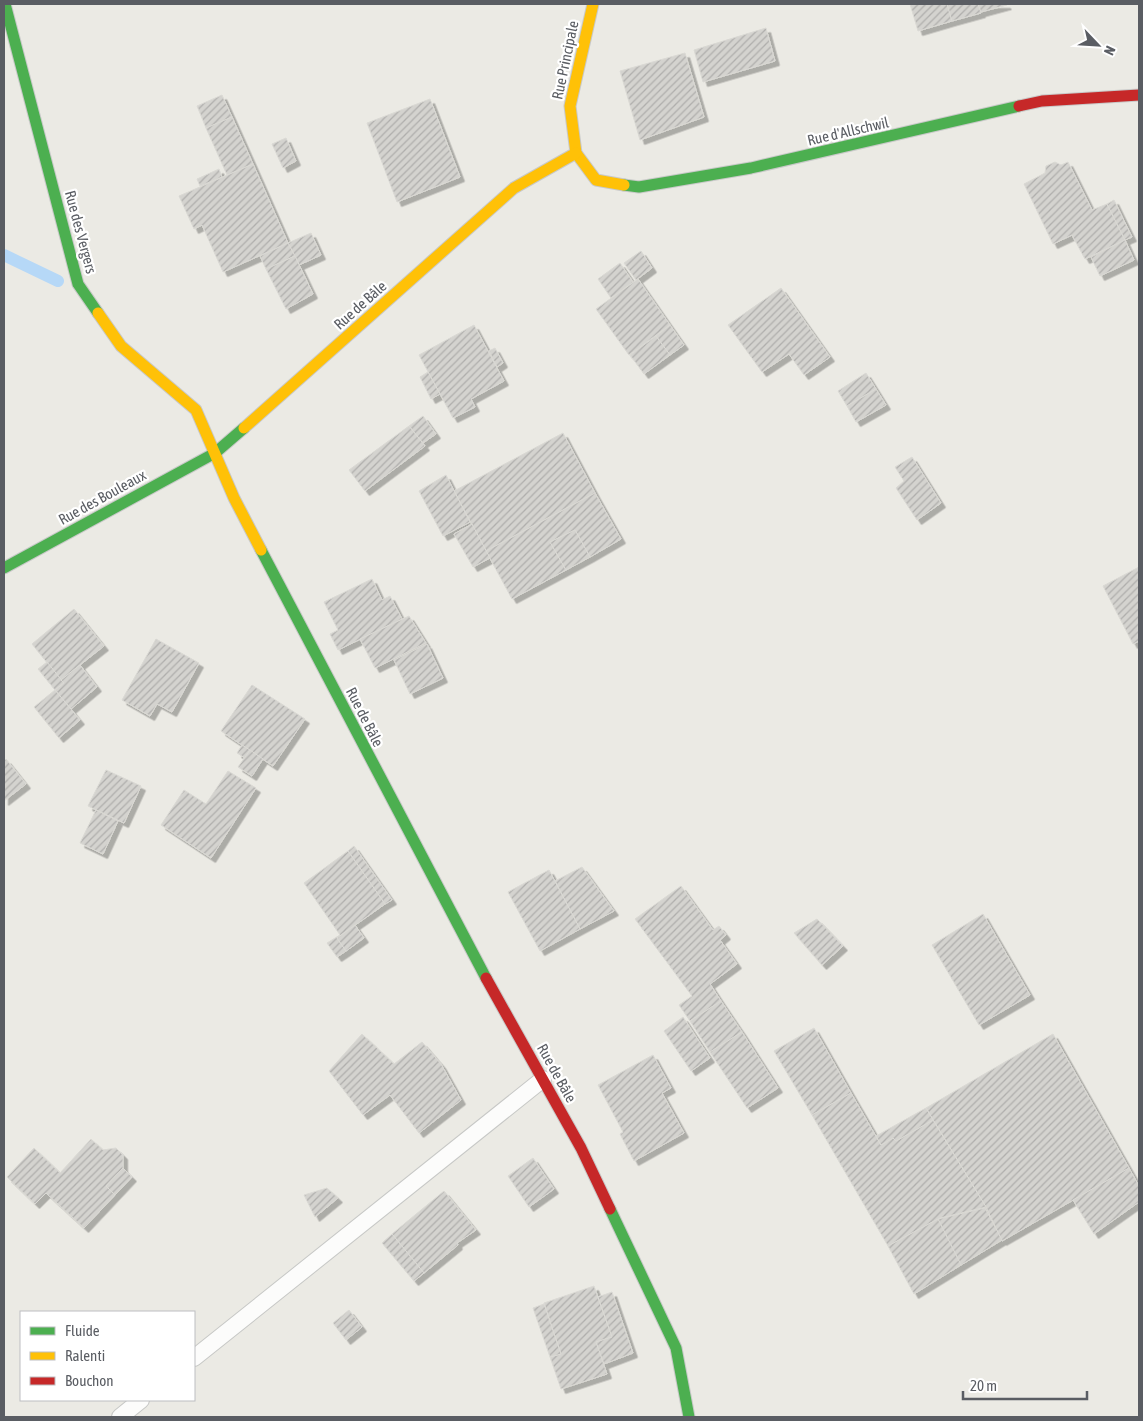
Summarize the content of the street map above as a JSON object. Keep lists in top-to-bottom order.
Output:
{
  "streets": {
    "street": [
      "Rue Principale",
      "Rue d'Allschwil",
      "Rue des Vergers",
      "Rue de Bâle",
      "Rue des Bouleaux"
    ]
  },
  "crossings": [
    ["Rue Principale", "Rue d'Allschwil"],
    ["Rue Principale", "Rue de Bâle"],
    ["Rue d'Allschwil", "Rue de Bâle"],
    ["Rue des Vergers", "Rue de Bâle"],
    ["Rue des Vergers", "Rue des Bouleaux"],
    ["Rue de Bâle", "Rue des Bouleaux"]
  ],
  "legend": ["Fluide", "Ralenti", "Bouchon"],
  "scale_bar": "20 m",
  "north": "bottom right"
}
